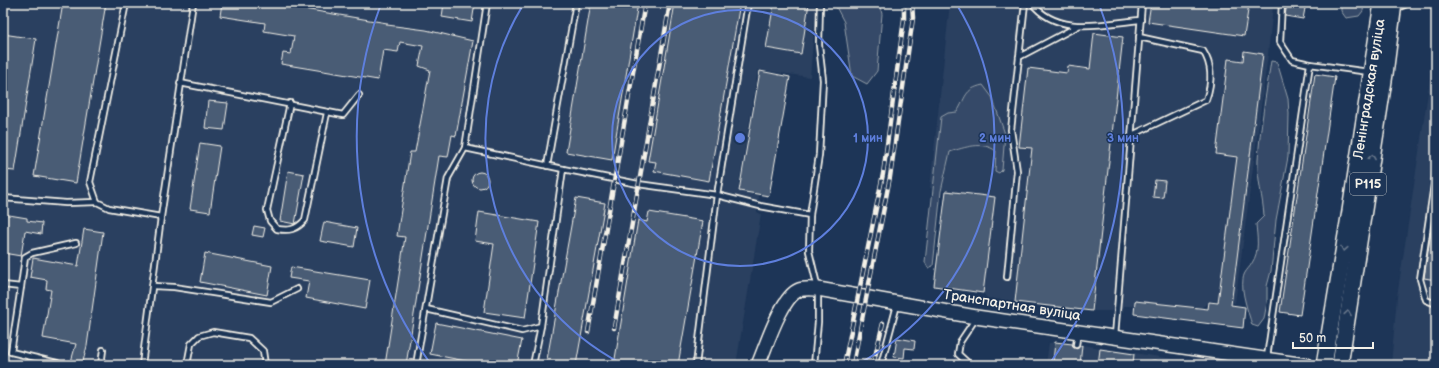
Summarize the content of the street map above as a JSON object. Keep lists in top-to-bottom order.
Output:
{
  "streets": {
    "main road": ["Ленінградская вуліца", "Р115", "Транспартная вуліца"]
  },
  "scale_bar": "50 m",
  "rings": ["1 мин", "2 мин", "3 мин"]
}
